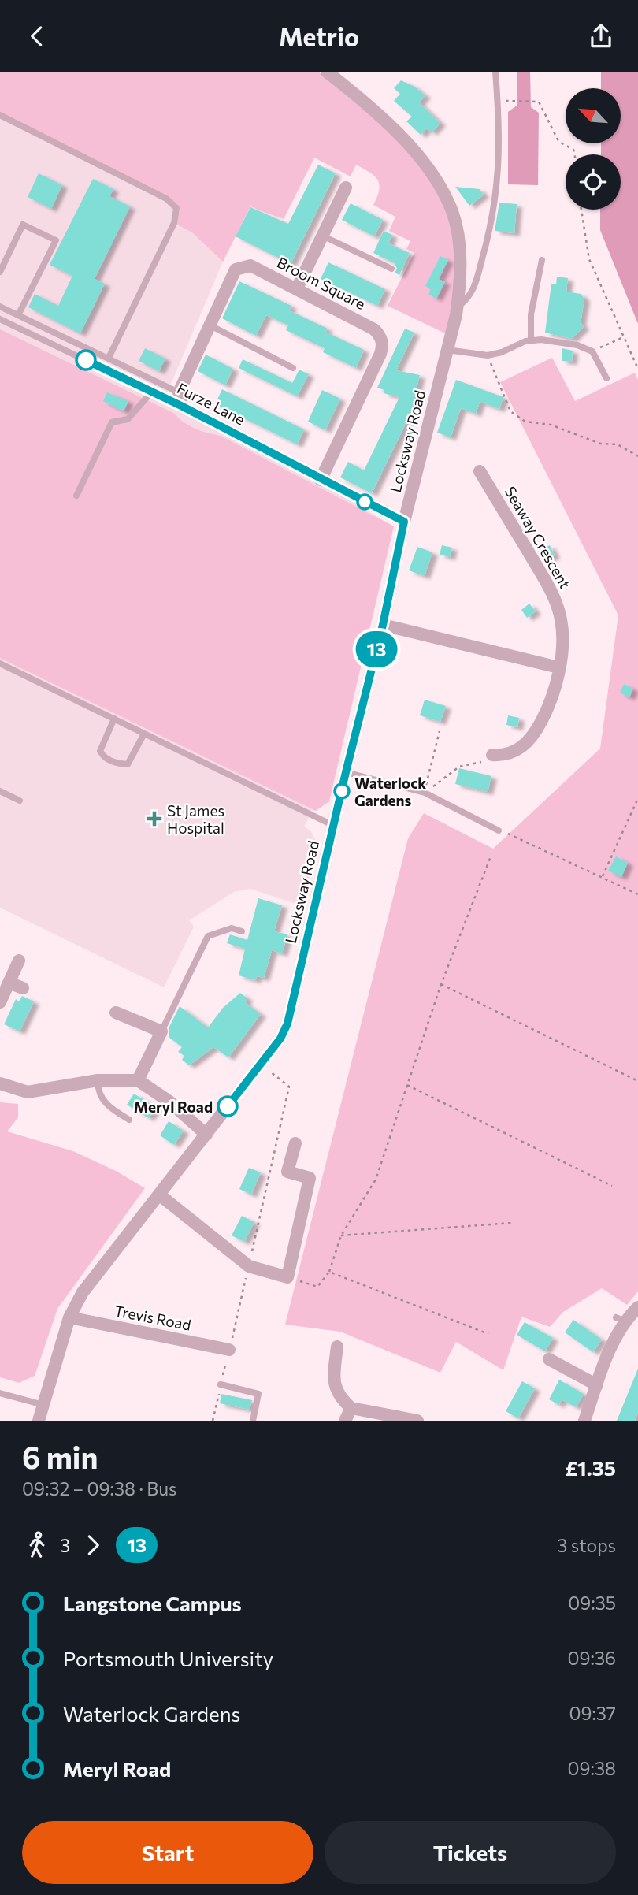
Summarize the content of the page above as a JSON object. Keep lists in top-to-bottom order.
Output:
{
  "streets": {
    "street": [
      "Broom Square",
      "Furze Lane",
      "Locksway Road",
      "Seaway Crescent",
      "Trevis Road"
    ]
  },
  "crossings": [
    ["Broom Square", "Furze Lane"],
    ["Furze Lane", "Locksway Road"],
    ["Locksway Road", "Trevis Road"]
  ],
  "places": {
    "other": ["Waterlock Gardens", "Meryl Road"],
    "health": ["St James Hospital"]
  },
  "lines": ["bus line 13"],
  "north": "top left",
  "page": {
    "header": "Metrio",
    "on_map": "13",
    "heading": ["6 min", "09:32 – 09:38 · Bus", "£1.35"],
    "legs": ["3", "13", "3 stops"],
    "list": [
      {
        "name": "Langstone Campus",
        "value": "09:35"
      },
      {
        "name": "Portsmouth University",
        "value": "09:36"
      },
      {
        "name": "Waterlock Gardens",
        "value": "09:37"
      },
      {
        "name": "Meryl Road",
        "value": "09:38"
      }
    ],
    "buttons": ["Start", "Tickets"]
  }
}
